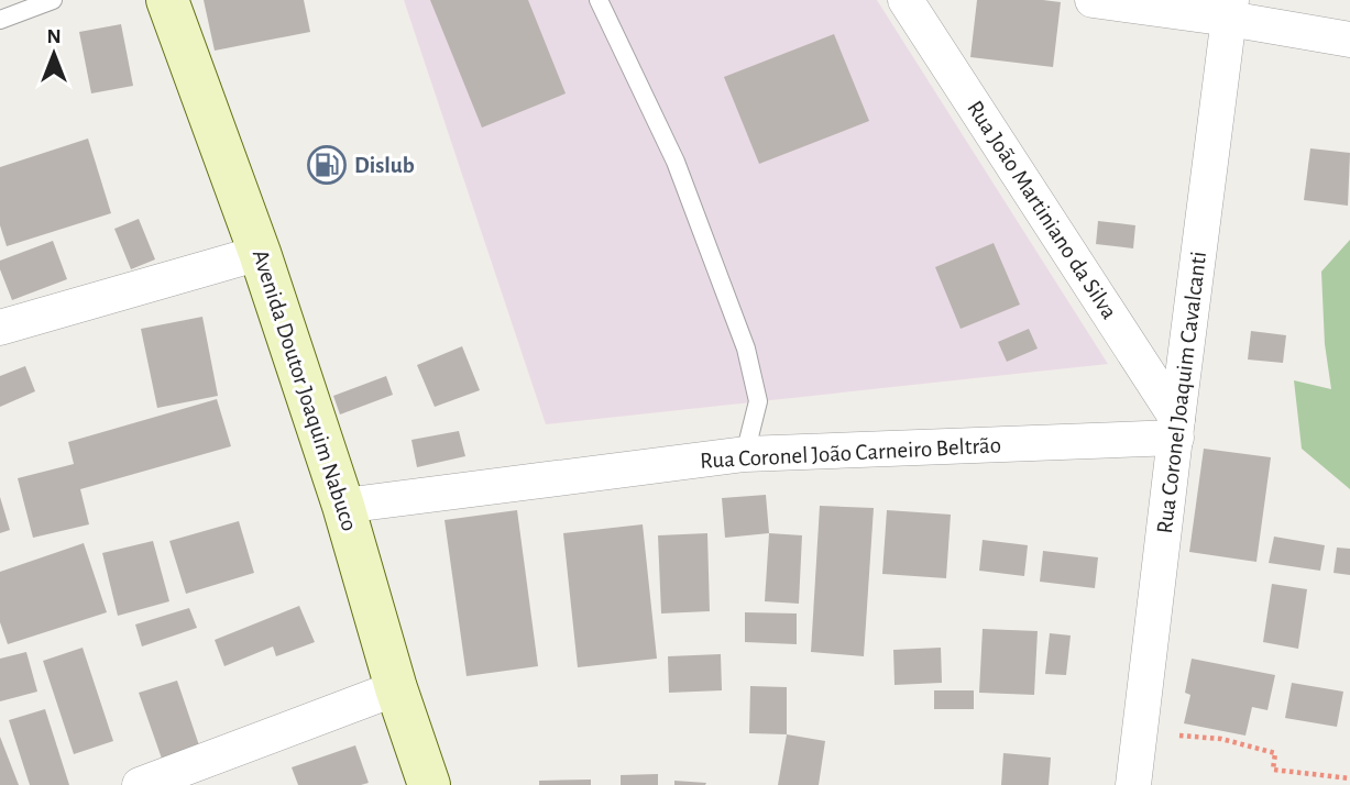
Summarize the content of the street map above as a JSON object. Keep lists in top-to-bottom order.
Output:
{
  "streets": {
    "main road": ["Avenida Doutor Joaquim Nabuco"],
    "street": ["Rua João Martiniano da Silva", "Rua Coronel Joaquim Cavalcanti", "Rua Coronel João Carneiro Beltrão"]
  },
  "crossings": [
    ["Rua João Martiniano da Silva", "Rua Coronel Joaquim Cavalcanti"],
    ["Rua João Martiniano da Silva", "Rua Coronel João Carneiro Beltrão"],
    ["Avenida Doutor Joaquim Nabuco", "Rua Coronel João Carneiro Beltrão"],
    ["Rua Coronel Joaquim Cavalcanti", "Rua Coronel João Carneiro Beltrão"]
  ],
  "places": {
    "fuel station": ["Dislub"]
  },
  "north": "top"
}
